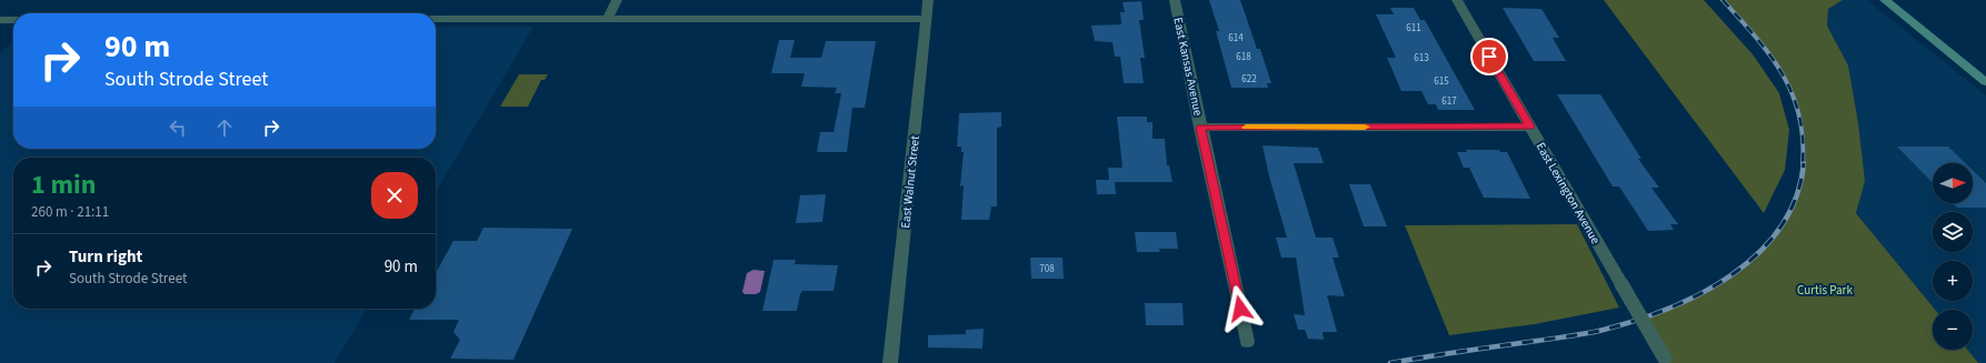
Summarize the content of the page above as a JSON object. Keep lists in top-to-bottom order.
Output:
{
  "streets": {
    "street": ["East Kansas Avenue", "East Walnut Street", "East Lexington Avenue"]
  },
  "parks": ["Curtis Park"],
  "house_numbers": [
    "611",
    "614",
    "618",
    "613",
    "622",
    "615",
    "617",
    "708"
  ],
  "north": "right",
  "page": {
    "turn": ["90 m", "South Strode Street"],
    "heading": ["1 min", "260 m · 21:11"],
    "map_buttons": ["+", "−"],
    "list": [
      {
        "name": "Turn right",
        "note": "South Strode Street",
        "value": "90 m"
      }
    ]
  }
}
